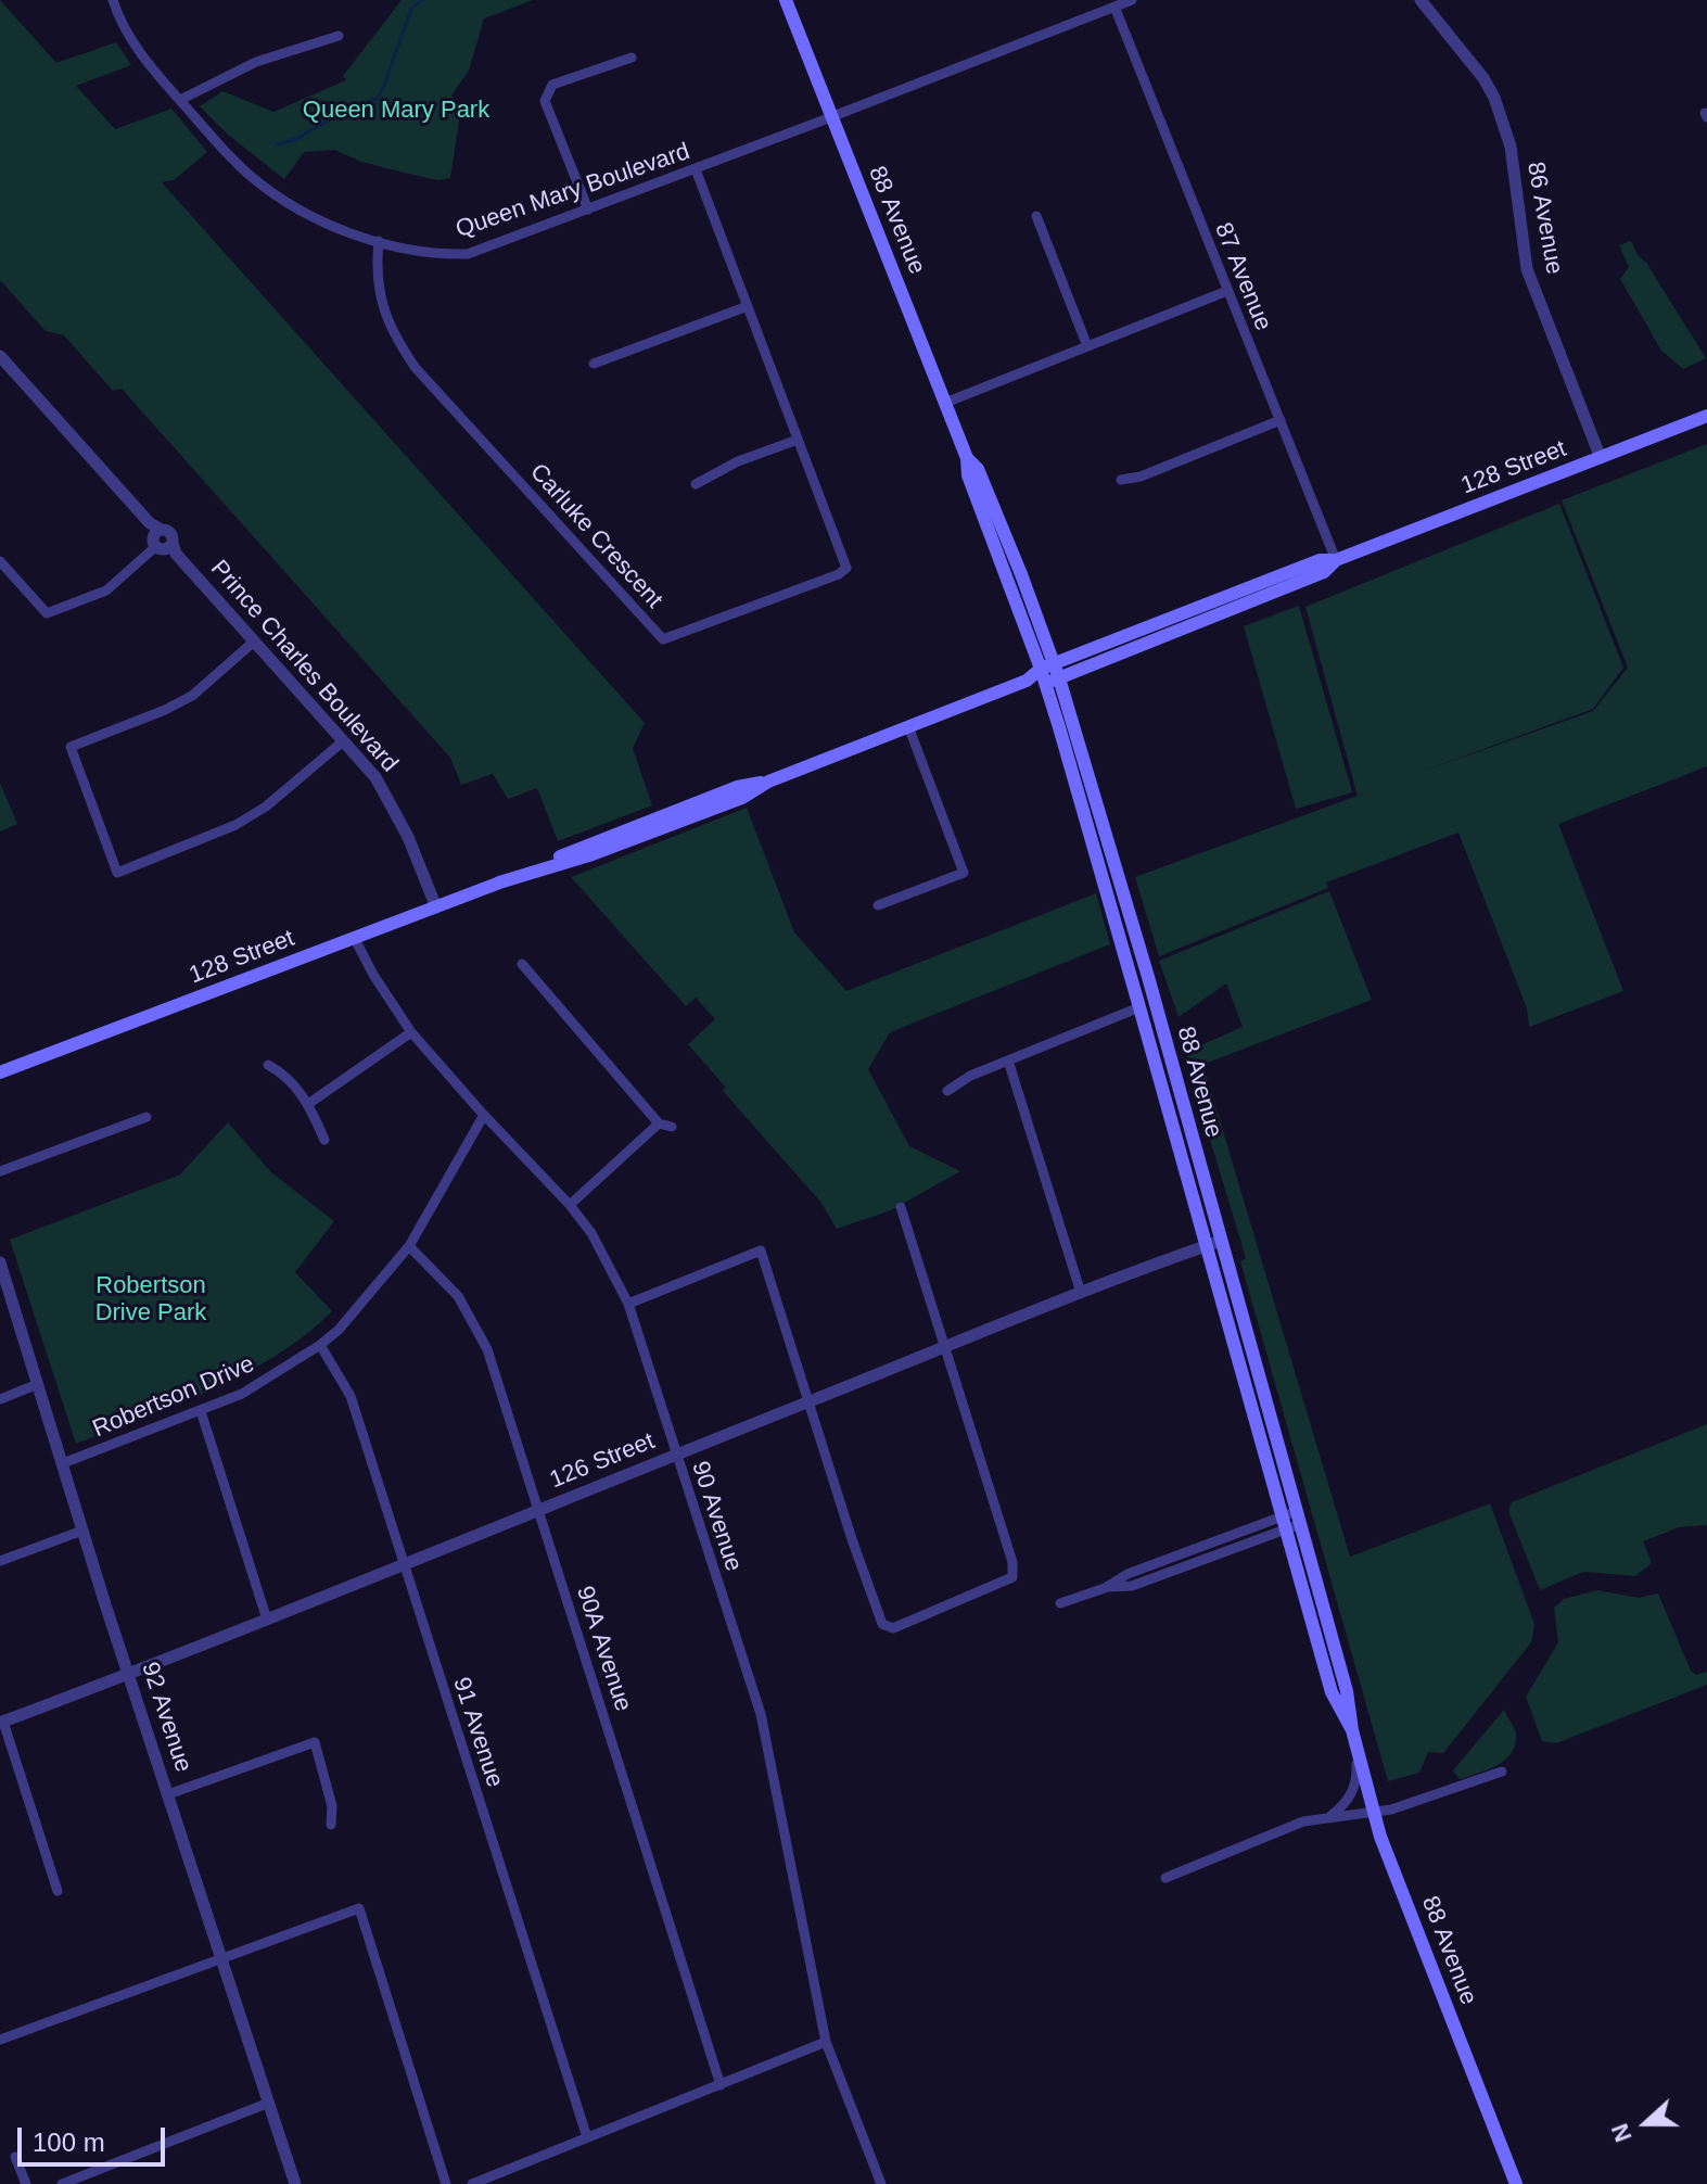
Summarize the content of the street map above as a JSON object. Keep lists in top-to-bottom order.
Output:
{
  "streets": {
    "main road": ["88 Avenue", "128 Street"],
    "street": [
      "Queen Mary Boulevard",
      "86 Avenue",
      "87 Avenue",
      "Carluke Crescent",
      "Prince Charles Boulevard",
      "Robertson Drive",
      "126 Street",
      "90 Avenue",
      "90A Avenue",
      "92 Avenue",
      "91 Avenue"
    ]
  },
  "crossings": [
    ["Queen Mary Boulevard", "88 Avenue"],
    ["Queen Mary Boulevard", "87 Avenue"],
    ["Queen Mary Boulevard", "Carluke Crescent"],
    ["86 Avenue", "128 Street"],
    ["88 Avenue", "128 Street"],
    ["88 Avenue", "126 Street"],
    ["87 Avenue", "128 Street"],
    ["128 Street", "Prince Charles Boulevard"],
    ["128 Street", "90 Avenue"],
    ["Robertson Drive", "90 Avenue"],
    ["Robertson Drive", "90A Avenue"],
    ["Robertson Drive", "92 Avenue"],
    ["Robertson Drive", "91 Avenue"],
    ["126 Street", "90 Avenue"],
    ["126 Street", "90A Avenue"],
    ["126 Street", "92 Avenue"],
    ["126 Street", "91 Avenue"]
  ],
  "parks": ["Queen Mary Park", "Robertson Drive Park"],
  "scale_bar": "100 m",
  "north": "left"
}
